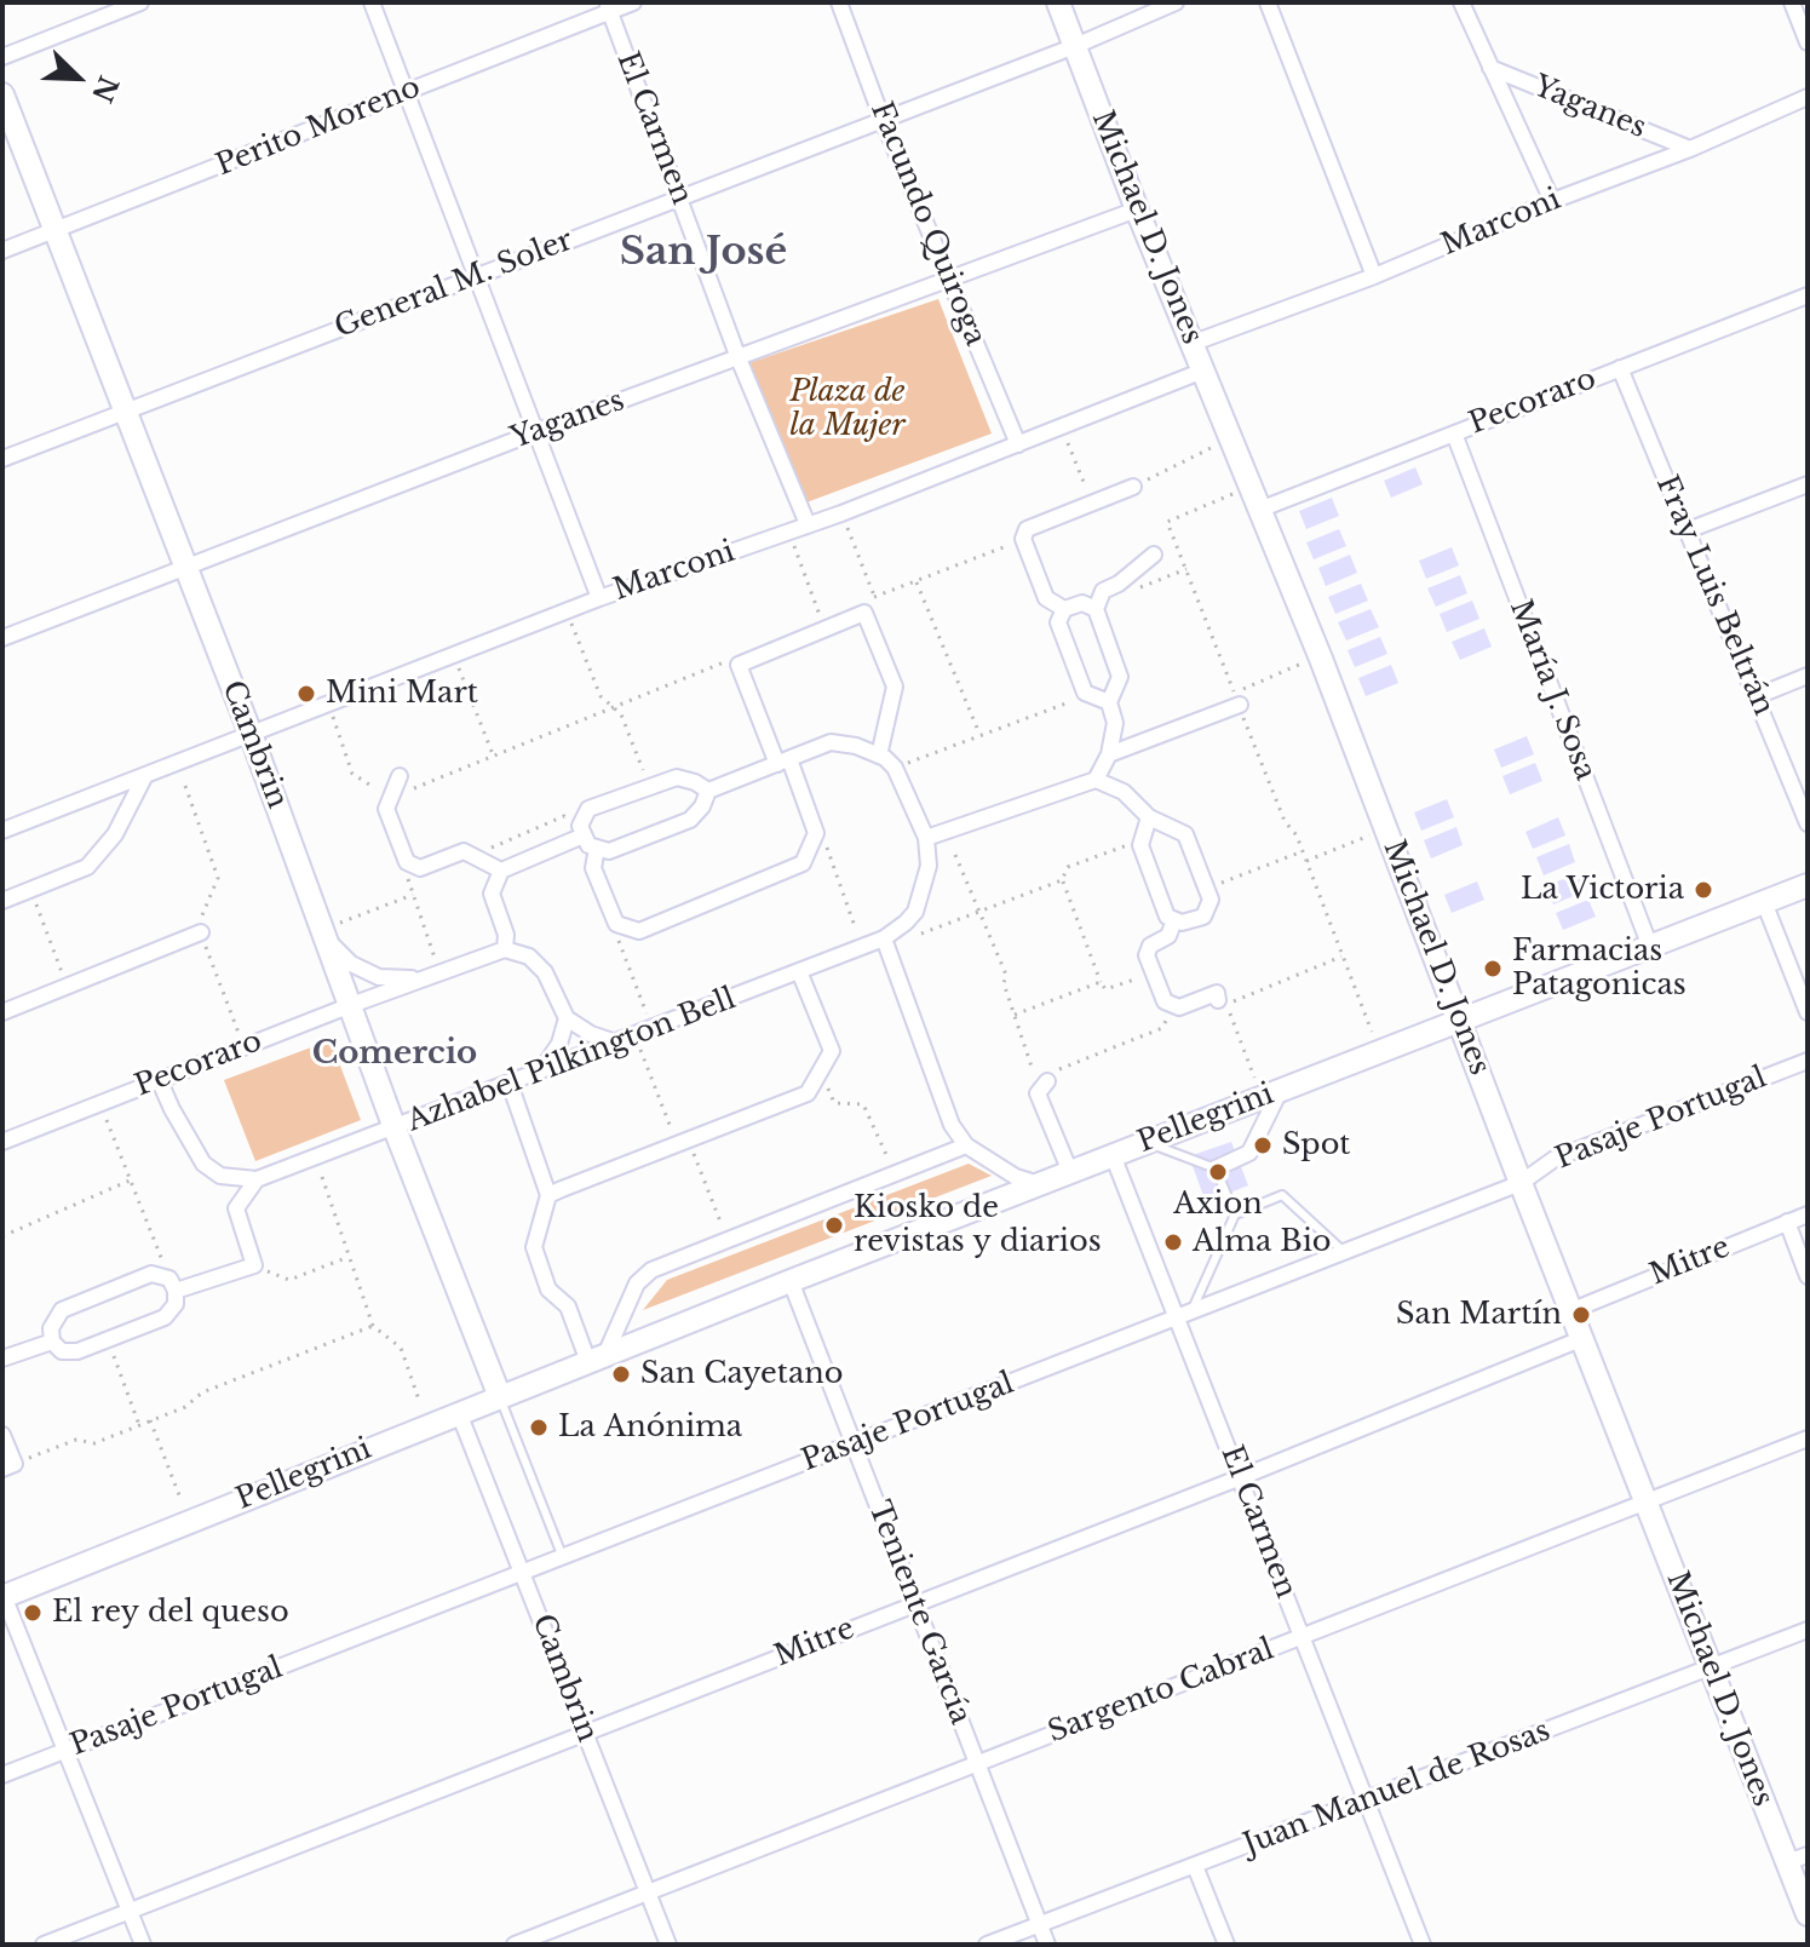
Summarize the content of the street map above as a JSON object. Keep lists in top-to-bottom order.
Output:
{
  "streets": {
    "street": [
      "Yaganes",
      "Perito Moreno",
      "El Carmen",
      "Marconi",
      "Facundo Quiroga",
      "Michael D. Jones",
      "General M. Soler",
      "Pecoraro",
      "Fray Luis Beltrán",
      "María J. Sosa",
      "Cambrin",
      "Azhabel Pilkington Bell",
      "Pellegrini",
      "Pasaje Portugal",
      "Mitre",
      "Teniente García",
      "Sargento Cabral",
      "Juan Manuel de Rosas"
    ]
  },
  "crossings": [
    ["Yaganes", "El Carmen"],
    ["Yaganes", "Marconi"],
    ["Yaganes", "Facundo Quiroga"],
    ["Yaganes", "Michael D. Jones"],
    ["Yaganes", "Cambrin"],
    ["Perito Moreno", "El Carmen"],
    ["Perito Moreno", "Cambrin"],
    ["El Carmen", "Marconi"],
    ["El Carmen", "General M. Soler"],
    ["El Carmen", "Pellegrini"],
    ["El Carmen", "Pasaje Portugal"],
    ["El Carmen", "Mitre"],
    ["El Carmen", "Sargento Cabral"],
    ["El Carmen", "Juan Manuel de Rosas"],
    ["Marconi", "Facundo Quiroga"],
    ["Marconi", "Michael D. Jones"],
    ["Marconi", "Cambrin"],
    ["Facundo Quiroga", "General M. Soler"],
    ["Michael D. Jones", "General M. Soler"],
    ["Michael D. Jones", "Pecoraro"],
    ["Michael D. Jones", "Pellegrini"],
    ["Michael D. Jones", "Pasaje Portugal"],
    ["Michael D. Jones", "Mitre"],
    ["Michael D. Jones", "Sargento Cabral"],
    ["Michael D. Jones", "Juan Manuel de Rosas"],
    ["General M. Soler", "Cambrin"],
    ["Pecoraro", "Fray Luis Beltrán"],
    ["Pecoraro", "María J. Sosa"],
    ["Pecoraro", "Cambrin"],
    ["María J. Sosa", "Pellegrini"],
    ["Cambrin", "Azhabel Pilkington Bell"],
    ["Cambrin", "Pellegrini"],
    ["Cambrin", "Pasaje Portugal"],
    ["Cambrin", "Mitre"],
    ["Cambrin", "Sargento Cabral"],
    ["Pellegrini", "Teniente García"],
    ["Pasaje Portugal", "Teniente García"],
    ["Mitre", "Teniente García"],
    ["Teniente García", "Sargento Cabral"],
    ["Teniente García", "Juan Manuel de Rosas"]
  ],
  "districts": ["San José", "Comercio"],
  "parks": ["Plaza de la Mujer"],
  "places": [
    "Mini Mart",
    "La Victoria",
    "Farmacias Patagonicas",
    "Spot",
    "Axion",
    "Kiosko de revistas y diarios",
    "Alma Bio",
    "San Martín",
    "San Cayetano",
    "La Anónima",
    "El rey del queso"
  ],
  "north": "bottom right"
}
